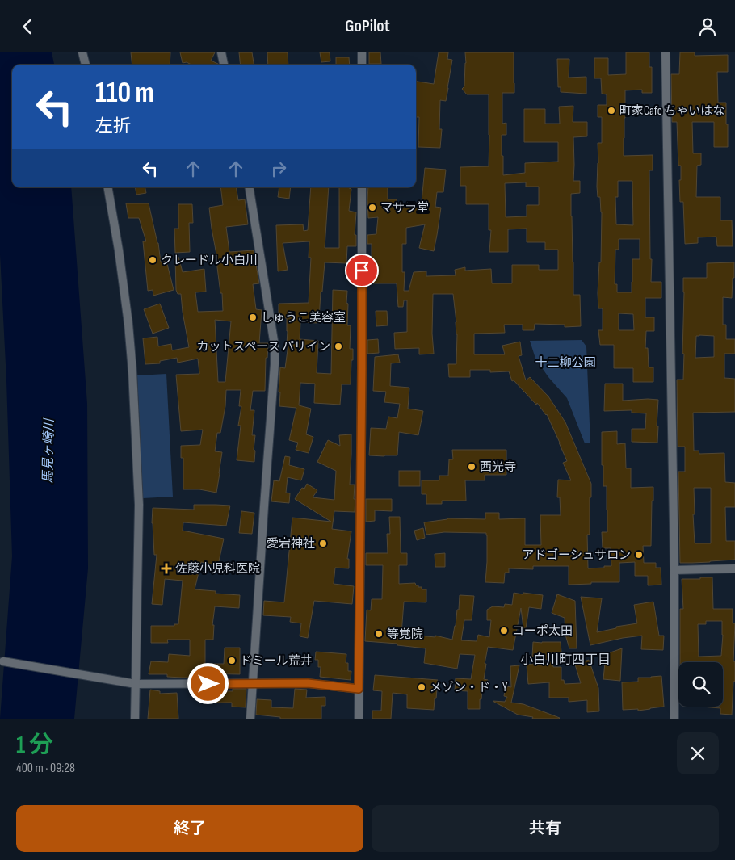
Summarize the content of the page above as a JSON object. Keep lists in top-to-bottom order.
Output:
{
  "districts": ["小白川町四丁目"],
  "water": ["馬見ヶ崎川"],
  "parks": ["十二柳公園"],
  "places": {
    "other": [
      "町家Cafe ちゃいはな",
      "マサラ堂",
      "クレードル小白川",
      "しゅうこ美容室",
      "カットスペース パリイン",
      "西光寺",
      "愛宕神社",
      "アドゴーシュサロン",
      "コーポ太田",
      "等覚院",
      "ドミール荒井",
      "メゾン・ド・Y"
    ],
    "health": ["佐藤小児科医院"]
  },
  "page": {
    "header": "GoPilot",
    "turn": ["110 m", "左折"],
    "heading": ["1 分", "400 m · 09:28"],
    "buttons": ["終了", "共有"]
  }
}
